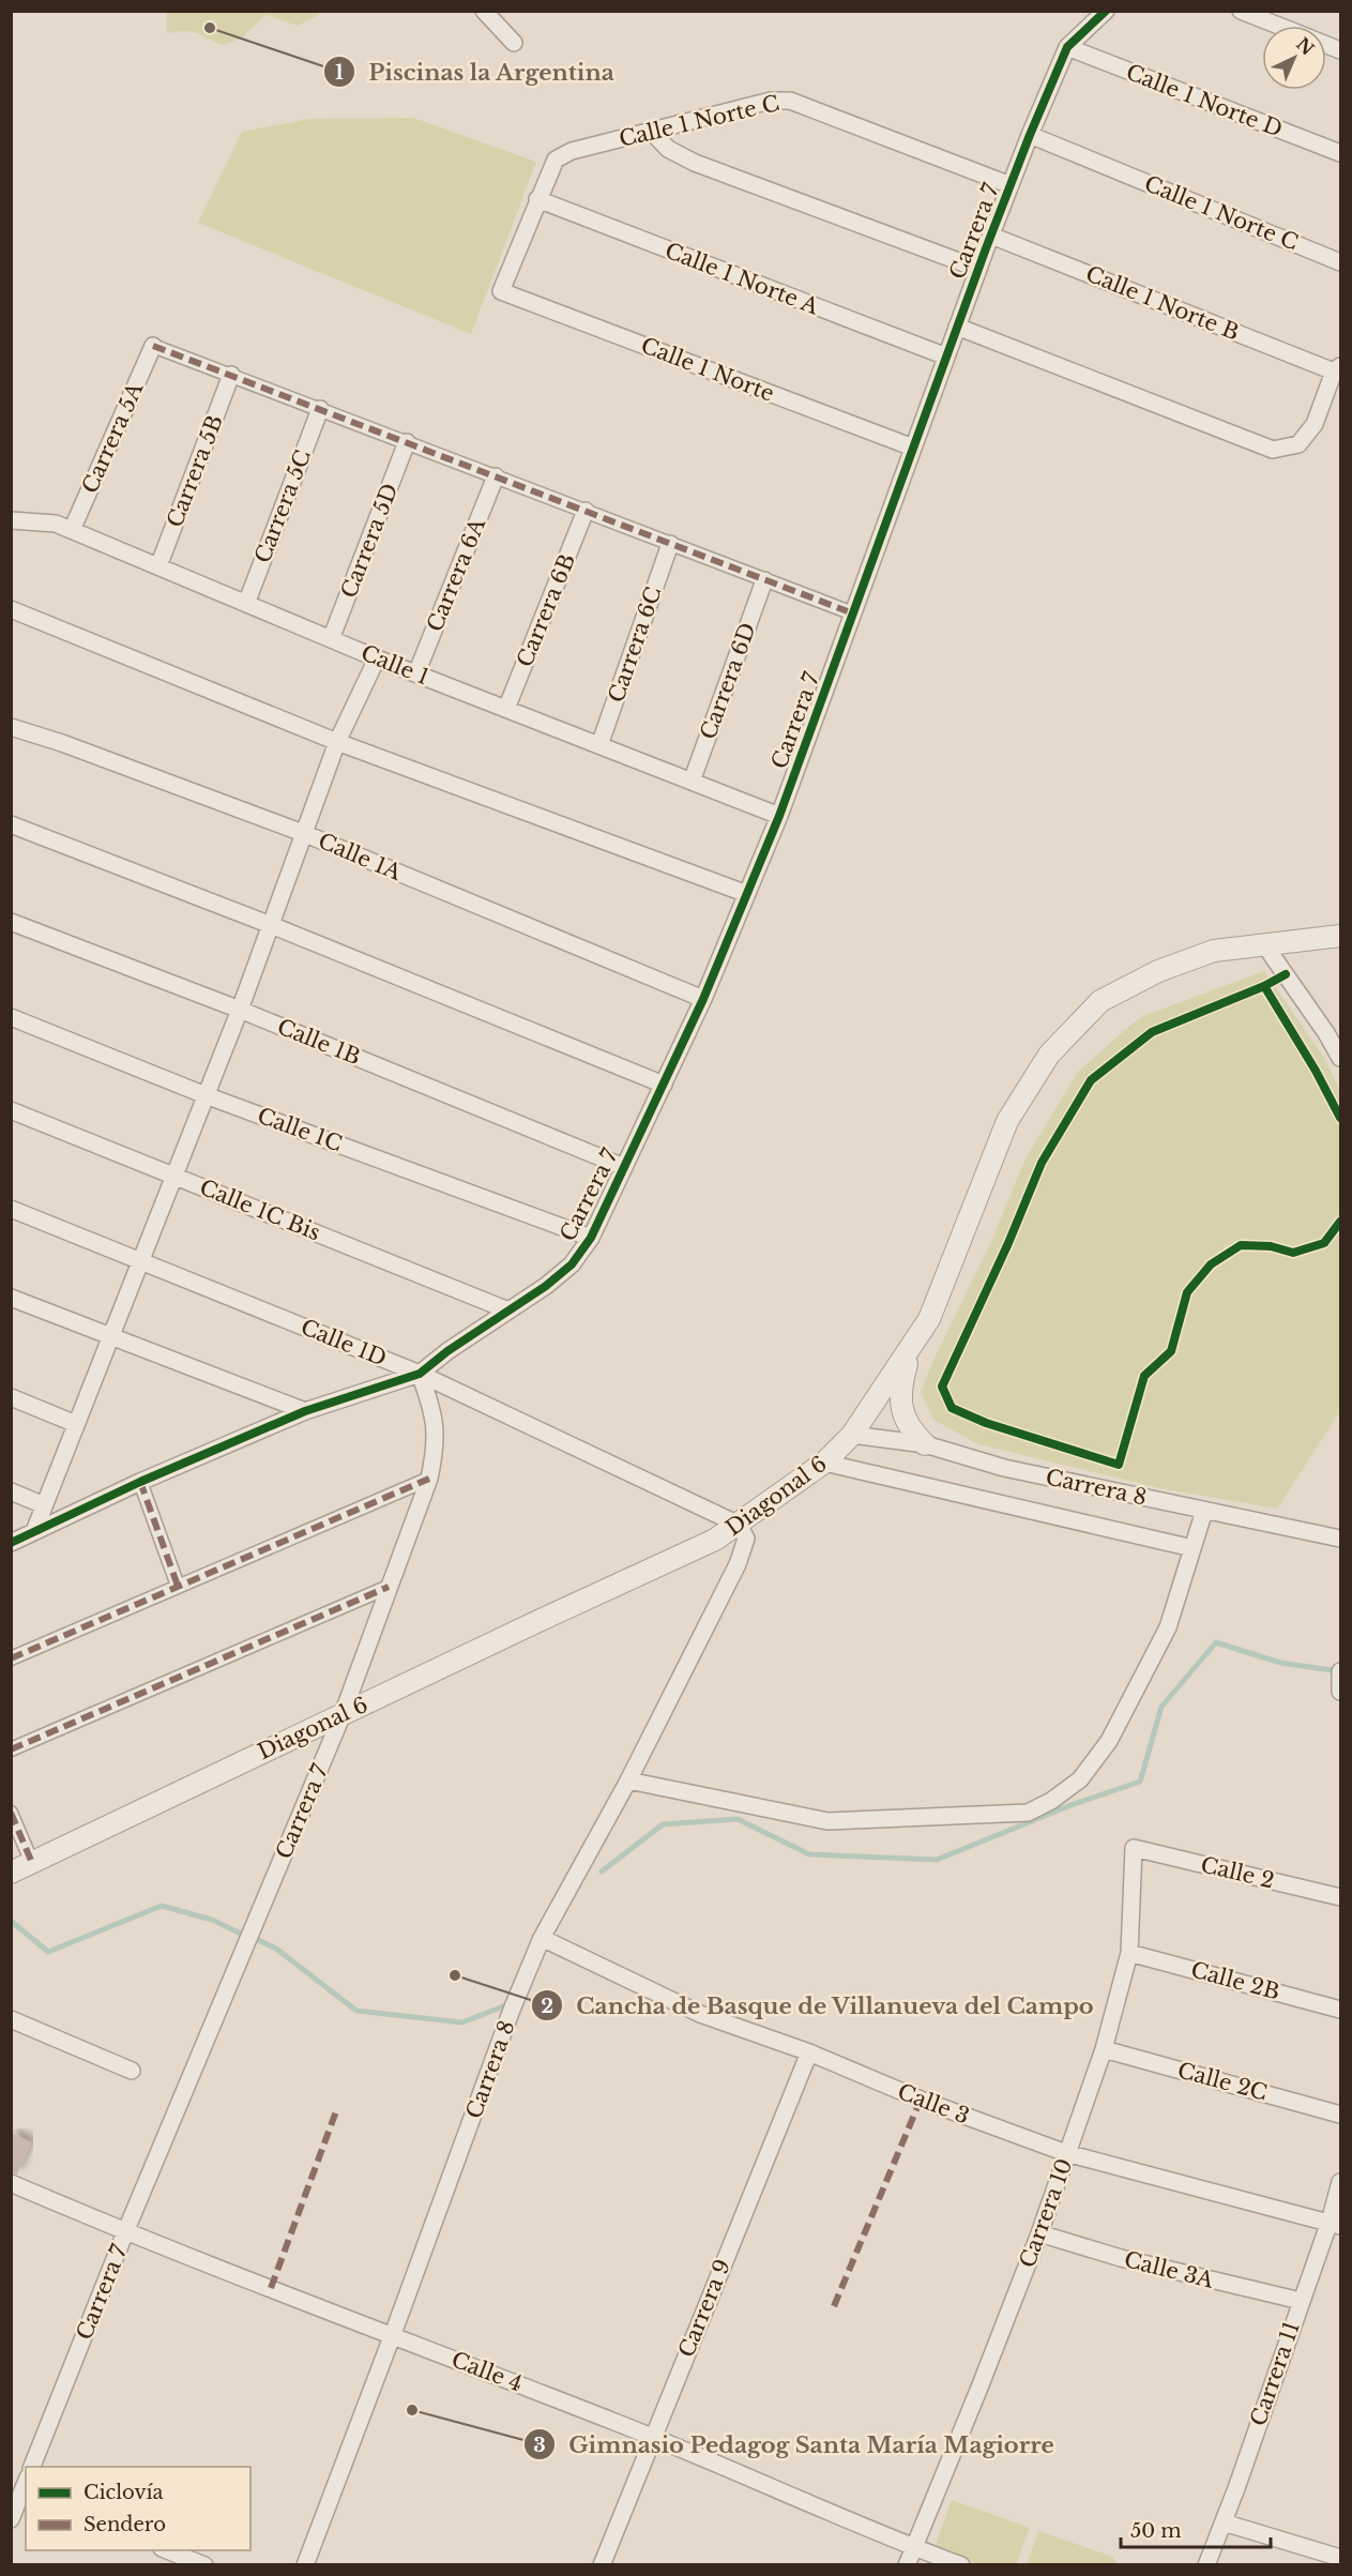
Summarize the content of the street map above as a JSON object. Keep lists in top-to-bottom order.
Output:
{
  "streets": {
    "street": [
      "Calle 1 Norte D",
      "Calle 1 Norte C",
      "Carrera 7",
      "Calle 1 Norte A",
      "Calle 1 Norte B",
      "Calle 1 Norte",
      "Carrera 5A",
      "Carrera 5B",
      "Carrera 5C",
      "Carrera 5D",
      "Carrera 6A",
      "Carrera 6B",
      "Carrera 6C",
      "Calle 1",
      "Carrera 6D",
      "Calle 1A",
      "Calle 1B",
      "Calle 1C",
      "Calle 1C Bis",
      "Calle 1D",
      "Carrera 8",
      "Diagonal 6",
      "Calle 2",
      "Calle 2B",
      "Calle 2C",
      "Calle 3",
      "Carrera 10",
      "Calle 3A",
      "Carrera 9",
      "Calle 4",
      "Carrera 11"
    ]
  },
  "crossings": [
    ["Calle 1 Norte D", "Carrera 7"],
    ["Calle 1 Norte C", "Carrera 7"],
    ["Calle 1 Norte C", "Calle 1 Norte A"],
    ["Calle 1 Norte C", "Calle 1 Norte"],
    ["Carrera 7", "Calle 1 Norte A"],
    ["Carrera 7", "Calle 1 Norte B"],
    ["Carrera 7", "Calle 1 Norte"],
    ["Carrera 7", "Calle 1"],
    ["Carrera 7", "Calle 1A"],
    ["Carrera 7", "Calle 1B"],
    ["Carrera 7", "Calle 1C"],
    ["Carrera 7", "Calle 1C Bis"],
    ["Carrera 7", "Calle 1D"],
    ["Carrera 7", "Diagonal 6"],
    ["Carrera 7", "Calle 4"],
    ["Carrera 5A", "Calle 1"],
    ["Carrera 5B", "Calle 1"],
    ["Carrera 5C", "Calle 1"],
    ["Carrera 5D", "Calle 1"],
    ["Carrera 6A", "Calle 1"],
    ["Carrera 6B", "Calle 1"],
    ["Carrera 6C", "Calle 1"],
    ["Calle 1", "Carrera 6D"],
    ["Calle 1D", "Carrera 8"],
    ["Calle 1D", "Diagonal 6"],
    ["Carrera 8", "Diagonal 6"],
    ["Carrera 8", "Calle 3"],
    ["Carrera 8", "Calle 4"],
    ["Calle 2", "Carrera 10"],
    ["Calle 2B", "Carrera 10"],
    ["Calle 2C", "Carrera 10"],
    ["Calle 3", "Carrera 10"],
    ["Calle 3", "Carrera 9"],
    ["Calle 3", "Carrera 11"],
    ["Carrera 10", "Calle 3A"],
    ["Carrera 10", "Calle 4"],
    ["Calle 3A", "Carrera 11"],
    ["Carrera 9", "Calle 4"]
  ],
  "places": ["Piscinas la Argentina", "Cancha de Basque de Villanueva del Campo", "Gimnasio Pedagog Santa María Magiorre"],
  "legend": ["Ciclovía", "Sendero"],
  "scale_bar": "50 m",
  "north": "top right"
}
